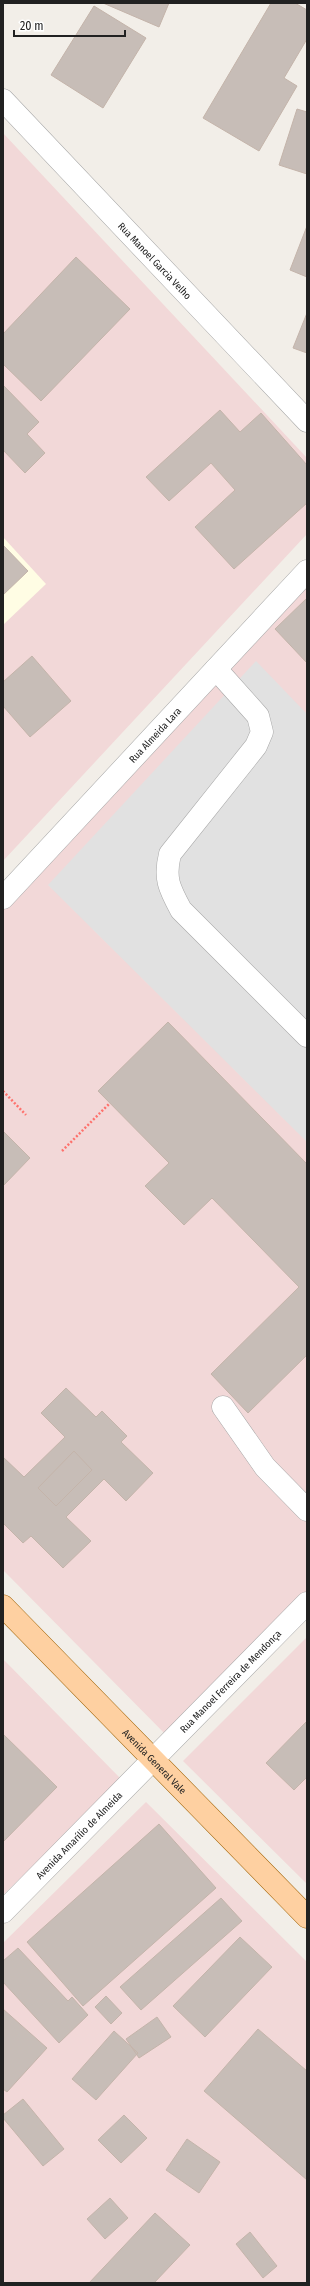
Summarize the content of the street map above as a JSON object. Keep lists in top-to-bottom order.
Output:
{
  "streets": {
    "main road": ["Avenida General Vale"],
    "street": [
      "Rua Manoel Garcia Velho",
      "Rua Almeida Lara",
      "Rua Manoel Ferreira de Mendonça",
      "Avenida Amarílio de Almeida"
    ]
  },
  "crossings": [
    ["Rua Manoel Ferreira de Mendonça", "Avenida General Vale"],
    ["Rua Manoel Ferreira de Mendonça", "Avenida Amarílio de Almeida"],
    ["Avenida General Vale", "Avenida Amarílio de Almeida"]
  ],
  "scale_bar": "20 m"
}
